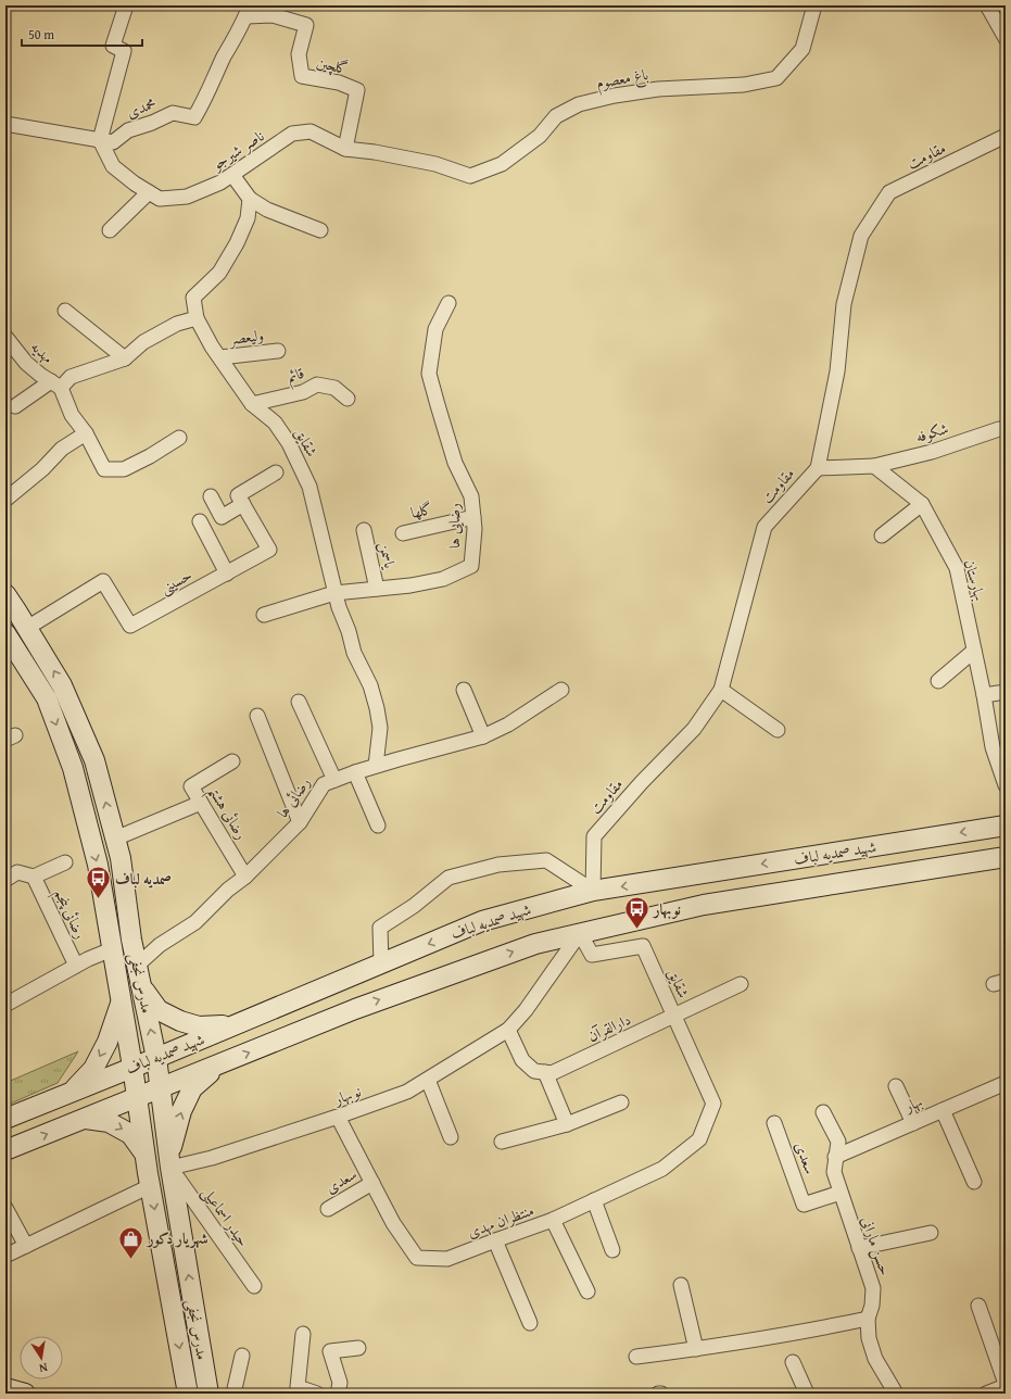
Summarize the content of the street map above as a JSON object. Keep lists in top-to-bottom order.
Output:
{
  "streets": {
    "main road": ["شهید صمدیه لباف", "مدرس نجفی"],
    "street": [
      "گلچین",
      "باغ معصوم",
      "محمدی",
      "ناصر شیرجو",
      "مقاومت",
      "ولیعصر",
      "مهدیه",
      "قائم",
      "شکوفه",
      "شقایق",
      "گلها",
      "رضایی ها",
      "یاسمن",
      "بهارستان",
      "حسینی",
      "رضائی ها",
      "رضائی هشتم",
      "رضائی پنجم",
      "دارالقرآن",
      "نوبهار",
      "بهار",
      "سعدی",
      "حیدر اسماعیلی",
      "منتظران مهدی",
      "حسن مارانی"
    ]
  },
  "crossings": [
    ["گلچین", "محمدی"],
    ["گلچین", "ناصر شیرجو"],
    ["باغ معصوم", "ناصر شیرجو"],
    ["محمدی", "ناصر شیرجو"],
    ["مقاومت", "شهید صمدیه لباف"],
    ["ولیعصر", "شقایق"],
    ["قائم", "شقایق"],
    ["شکوفه", "بهارستان"],
    ["شقایق", "رضایی ها"],
    ["شقایق", "رضائی ها"],
    ["شقایق", "شهید صمدیه لباف"],
    ["شقایق", "دارالقرآن"],
    ["شقایق", "نوبهار"],
    ["شقایق", "منتظران مهدی"],
    ["گلها", "رضایی ها"],
    ["رضایی ها", "یاسمن"],
    ["حسینی", "مدرس نجفی"],
    ["رضائی ها", "رضائی هشتم"],
    ["رضائی ها", "مدرس نجفی"],
    ["شهید صمدیه لباف", "مدرس نجفی"],
    ["شهید صمدیه لباف", "نوبهار"],
    ["مدرس نجفی", "نوبهار"],
    ["مدرس نجفی", "حیدر اسماعیلی"],
    ["نوبهار", "حیدر اسماعیلی"],
    ["نوبهار", "منتظران مهدی"],
    ["بهار", "حسن مارانی"],
    ["سعدی", "منتظران مهدی"],
    ["سعدی", "حسن مارانی"]
  ],
  "places": {
    "bus stop": ["صمدیه لباف", "نوبهار"],
    "shop": ["شهریار دکور"]
  },
  "scale_bar": "50 m",
  "north": "bottom"
}
